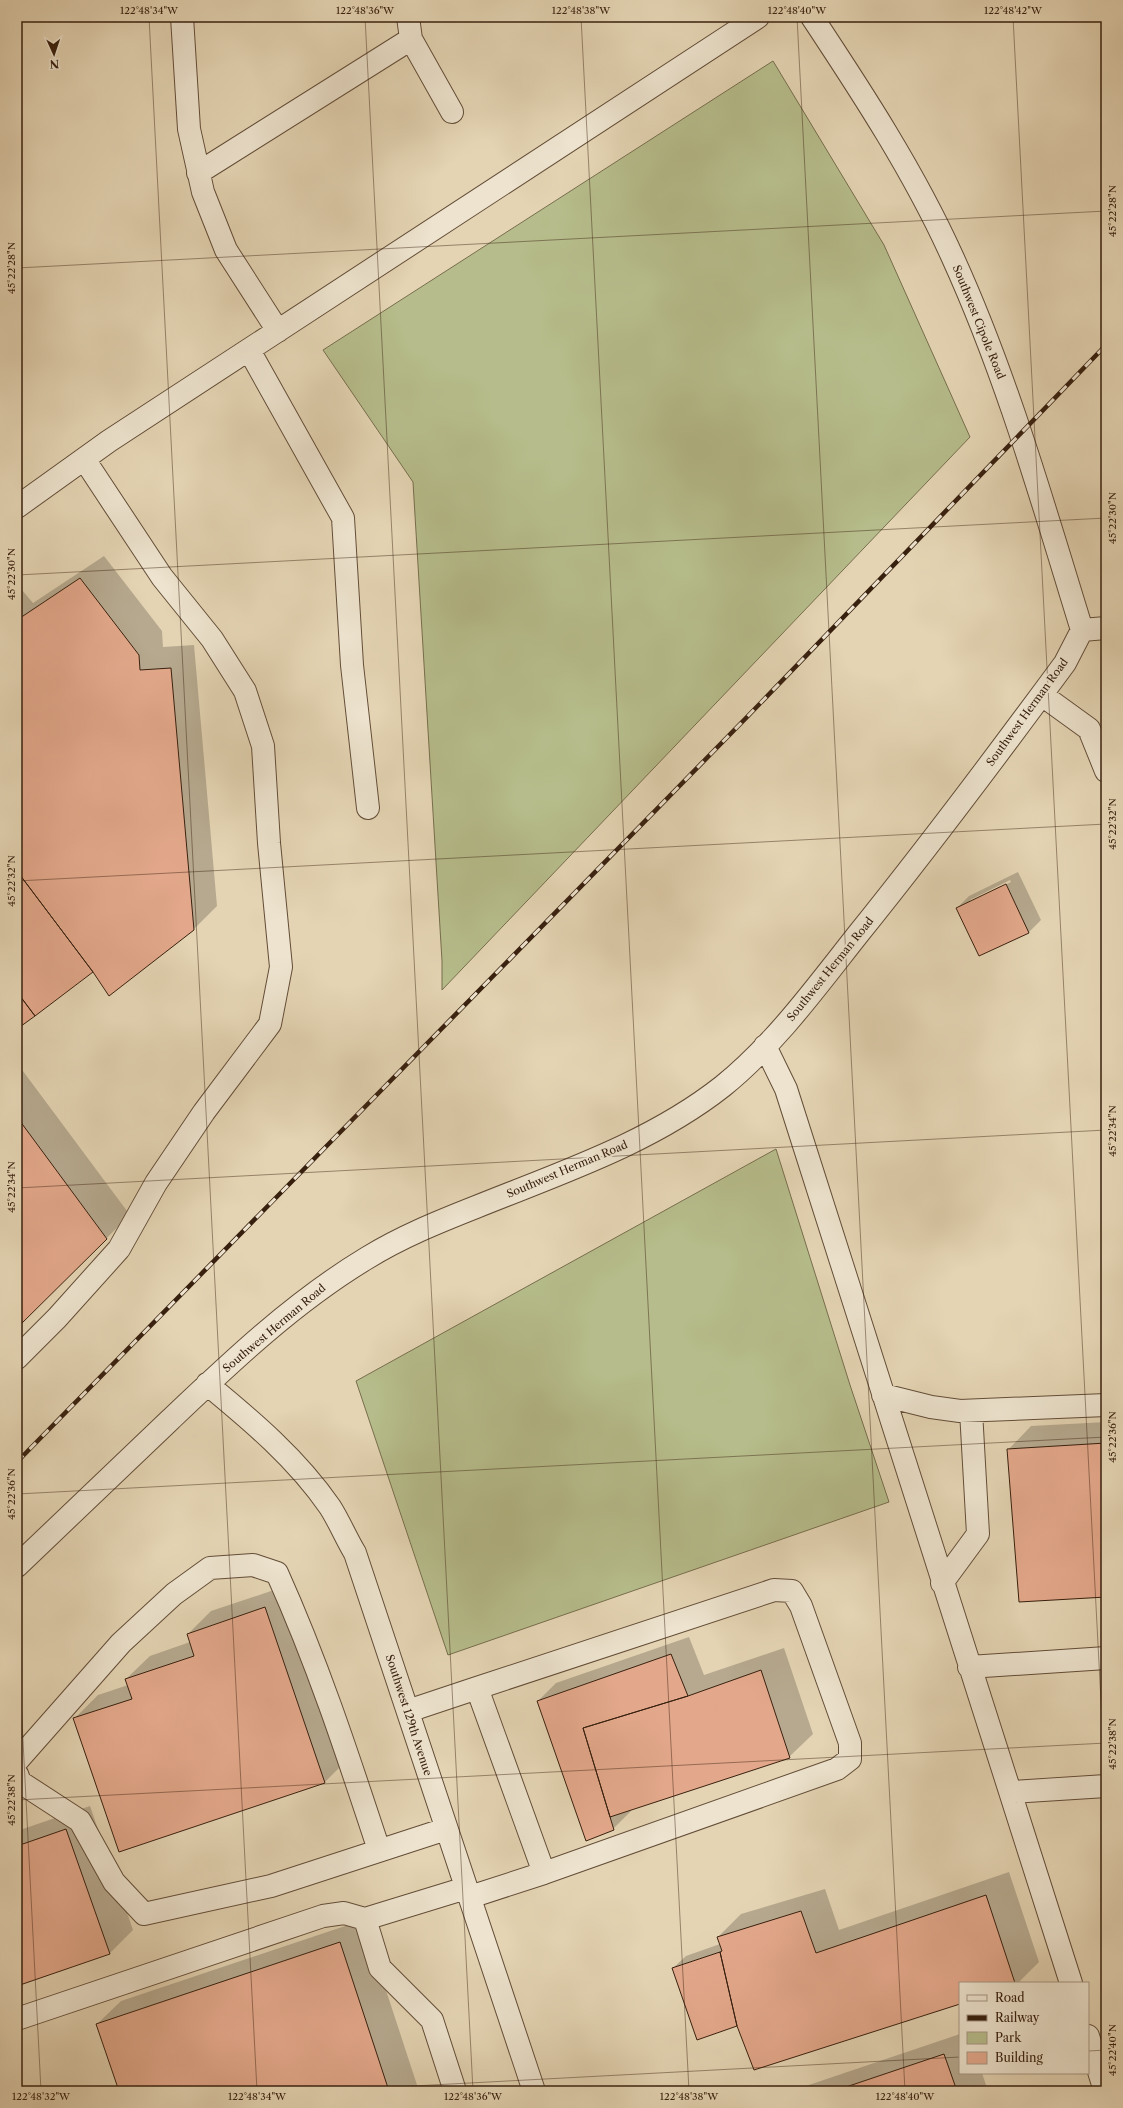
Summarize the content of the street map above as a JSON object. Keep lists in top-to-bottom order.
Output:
{
  "streets": {
    "street": ["Southwest Cipole Road", "Southwest Herman Road", "Southwest 129th Avenue"]
  },
  "crossings": [
    ["Southwest Cipole Road", "Southwest Herman Road"],
    ["Southwest Herman Road", "Southwest 129th Avenue"]
  ],
  "legend": [
    "Road",
    "Railway",
    "Park",
    "Building"
  ],
  "north": "bottom",
  "coordinates": [
    "122°48'34\"W",
    "122°48'36\"W",
    "122°48'38\"W",
    "122°48'40\"W",
    "122°48'42\"W",
    "45°22'28\"N",
    "45°22'30\"N",
    "45°22'32\"N",
    "45°22'34\"N",
    "45°22'36\"N",
    "45°22'38\"N",
    "45°22'40\"N",
    "122°48'32\"W"
  ]
}
